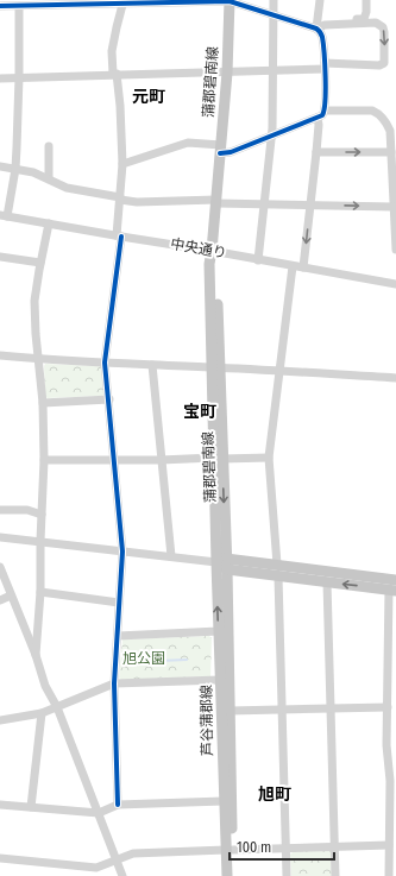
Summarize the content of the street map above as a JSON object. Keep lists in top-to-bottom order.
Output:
{
  "streets": {
    "main road": ["蒲郡碧南線", "芦谷蒲郡線"],
    "street": ["中央通り"]
  },
  "crossings": [
    ["蒲郡碧南線", "中央通り"],
    ["蒲郡碧南線", "芦谷蒲郡線"]
  ],
  "districts": ["元町", "宝町", "旭町"],
  "parks": ["旭公園"],
  "scale_bar": "100 m"
}
